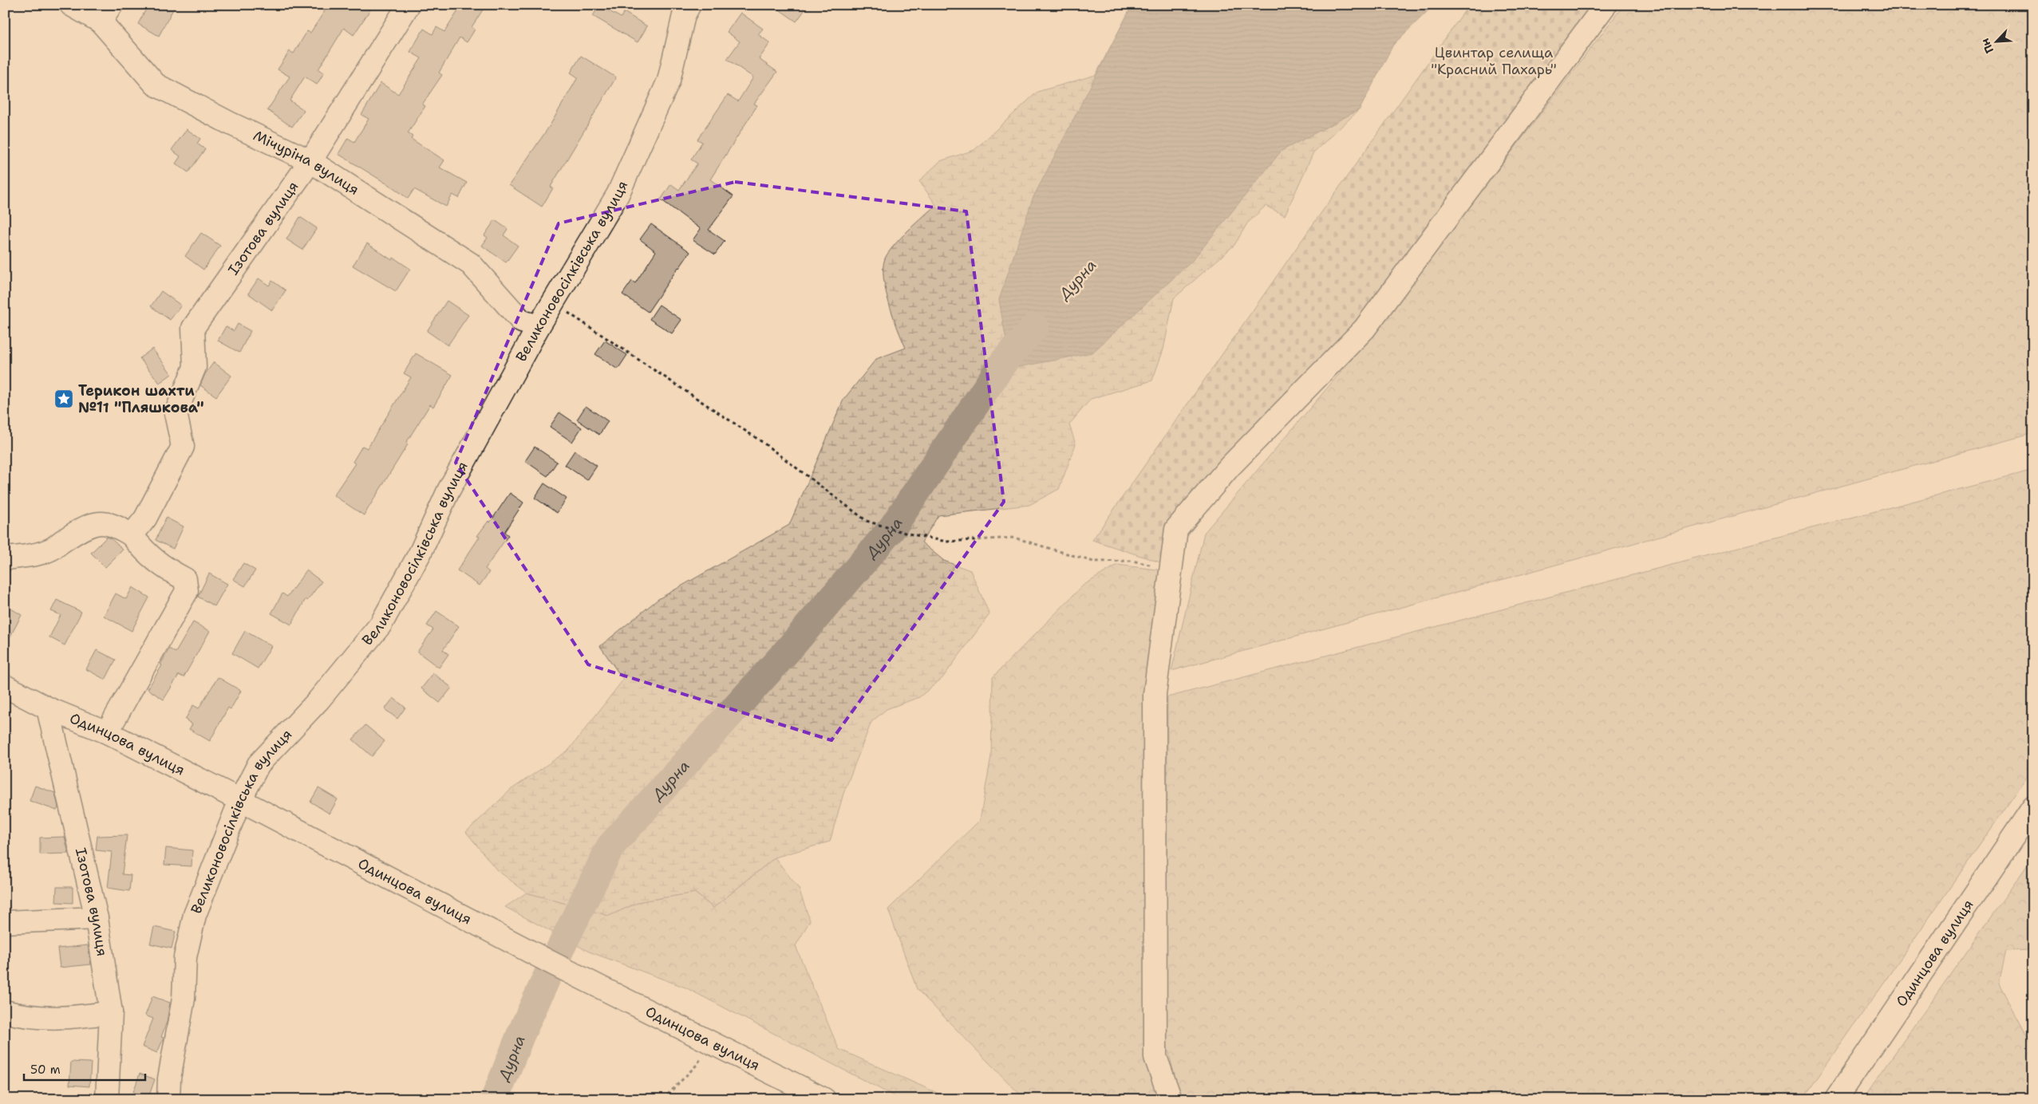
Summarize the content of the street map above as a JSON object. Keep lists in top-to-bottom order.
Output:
{
  "streets": {
    "street": [
      "Мічуріна вулиця",
      "Ізотова вулиця",
      "Великоновосілківська вулиця",
      "Одинцова вулиця"
    ]
  },
  "crossings": [
    ["Мічуріна вулиця", "Ізотова вулиця"],
    ["Мічуріна вулиця", "Великоновосілківська вулиця"],
    ["Ізотова вулиця", "Одинцова вулиця"],
    ["Великоновосілківська вулиця", "Одинцова вулиця"]
  ],
  "water": ["Дурна"],
  "parks": ["Цвинтар селища \"Красний Пахарь\""],
  "places": {
    "place": ["Терикон шахти №11 \"Пляшкова\""]
  },
  "scale_bar": "50 m",
  "north": "bottom left"
}
